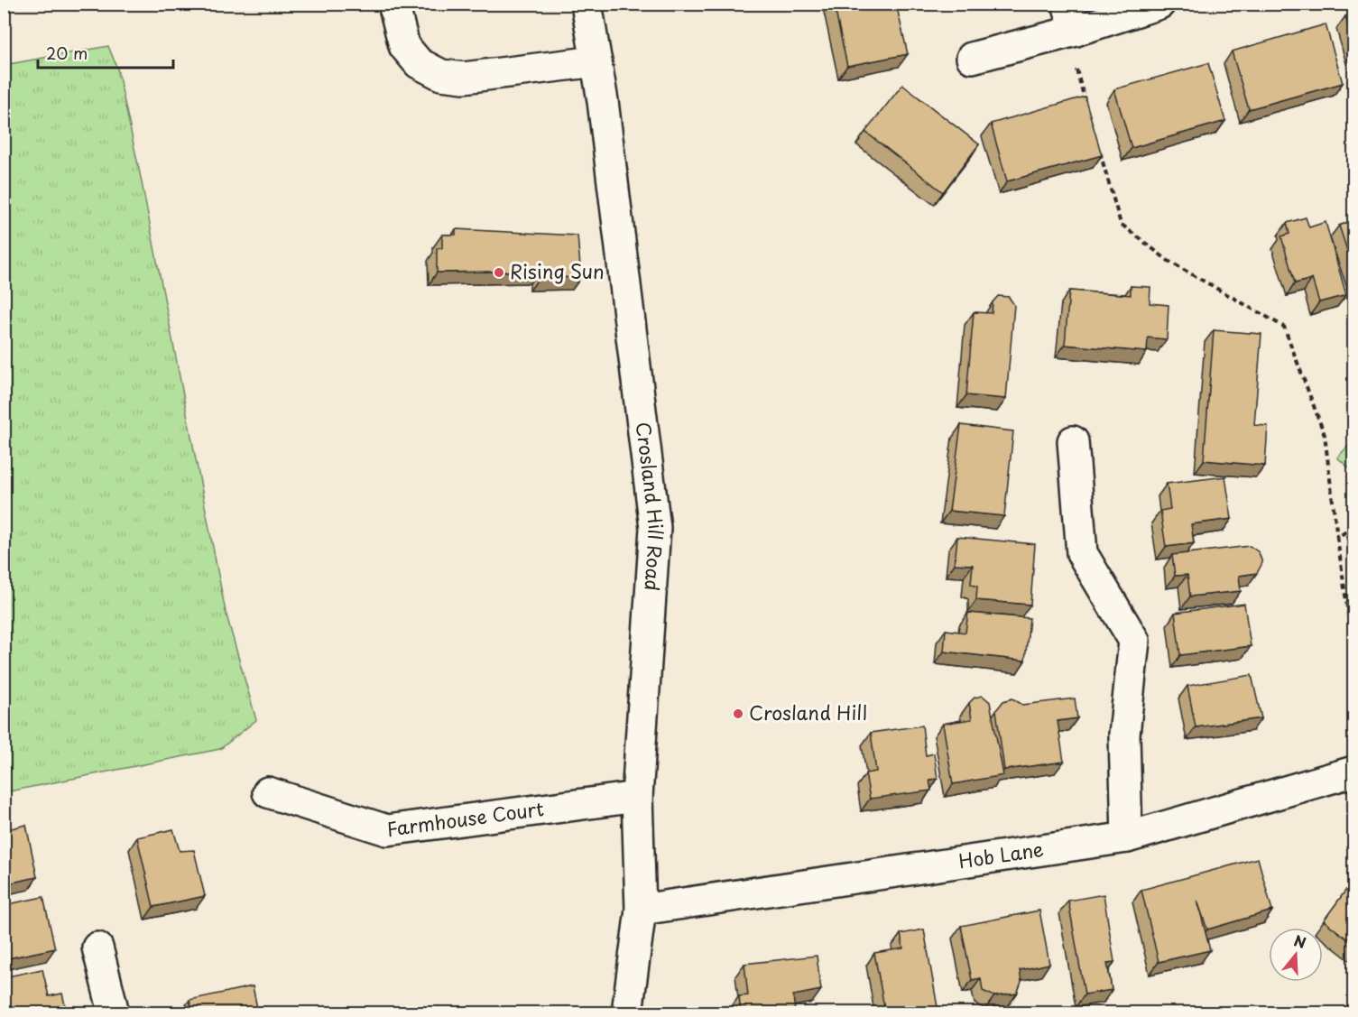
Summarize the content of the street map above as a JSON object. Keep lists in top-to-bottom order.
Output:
{
  "streets": {
    "street": ["Crosland Hill Road", "Farmhouse Court", "Hob Lane"]
  },
  "crossings": [
    ["Crosland Hill Road", "Farmhouse Court"],
    ["Crosland Hill Road", "Hob Lane"]
  ],
  "places": ["Rising Sun", "Crosland Hill"],
  "scale_bar": "20 m",
  "north": "top"
}
